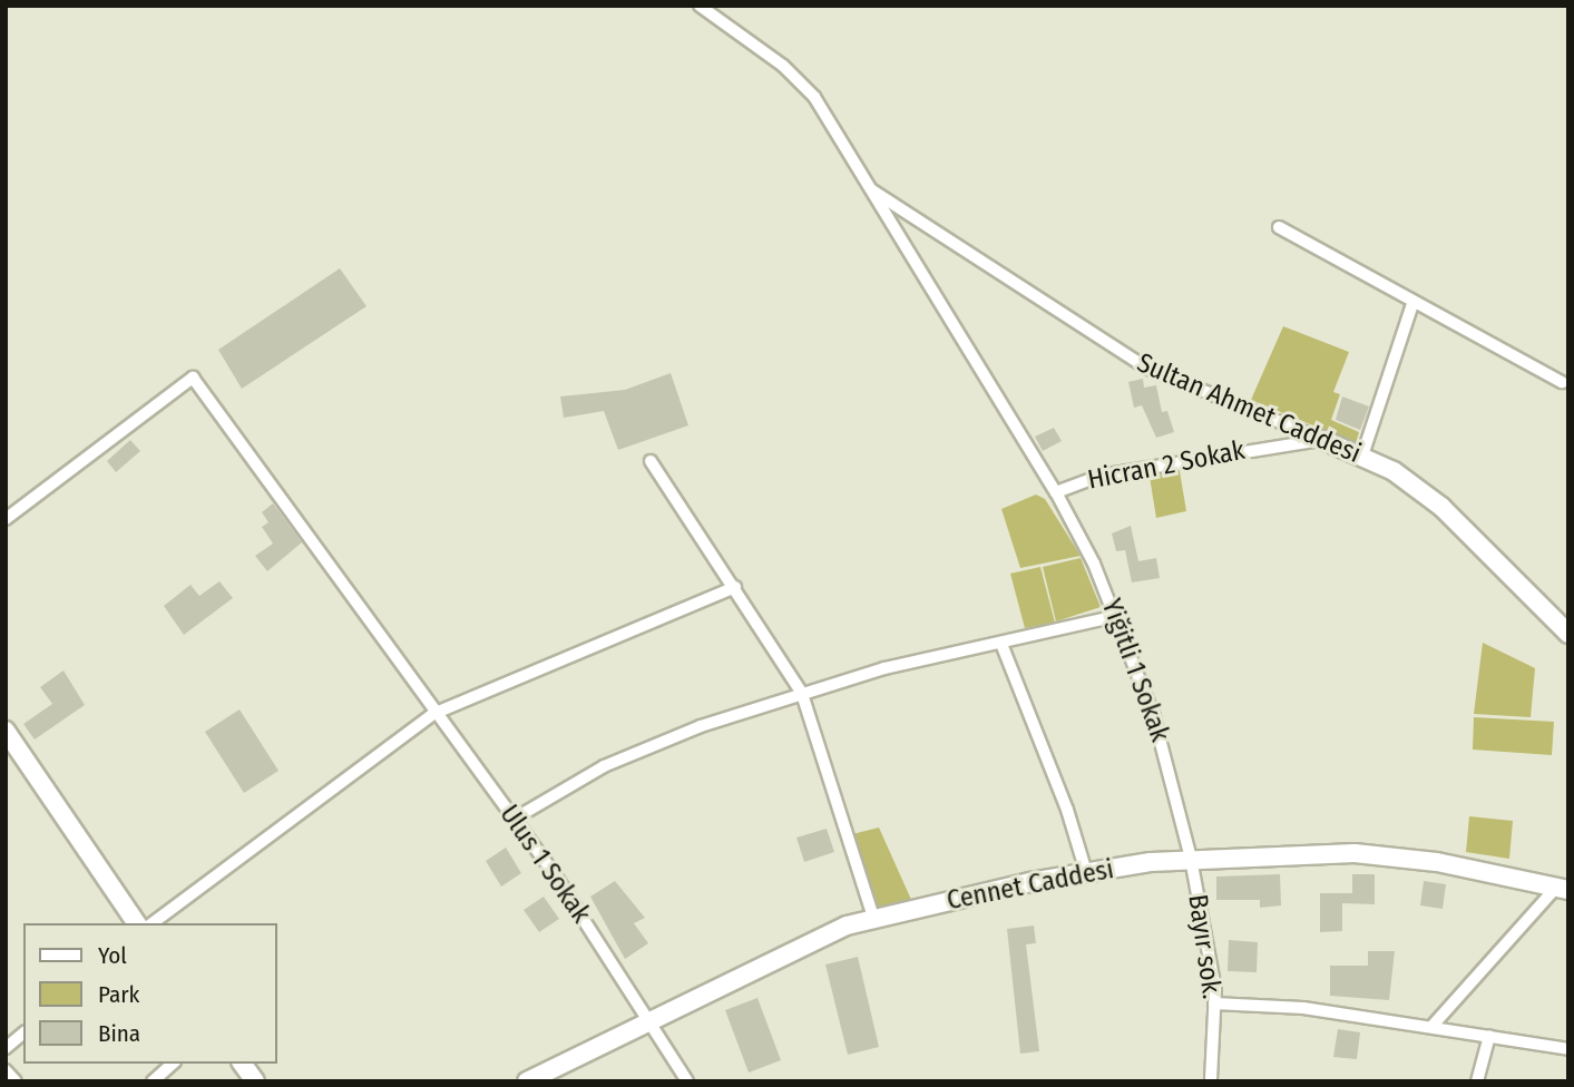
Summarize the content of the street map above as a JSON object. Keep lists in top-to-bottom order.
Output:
{
  "streets": {
    "street": [
      "Sultan Ahmet Caddesi",
      "Hicran 2 Sokak",
      "Yiğitli 1 Sokak",
      "Ulus 1 Sokak",
      "Cennet Caddesi",
      "Bayır sok."
    ]
  },
  "crossings": [
    ["Sultan Ahmet Caddesi", "Hicran 2 Sokak"],
    ["Sultan Ahmet Caddesi", "Yiğitli 1 Sokak"],
    ["Hicran 2 Sokak", "Yiğitli 1 Sokak"],
    ["Yiğitli 1 Sokak", "Cennet Caddesi"],
    ["Yiğitli 1 Sokak", "Bayır sok."],
    ["Ulus 1 Sokak", "Cennet Caddesi"],
    ["Cennet Caddesi", "Bayır sok."]
  ],
  "legend": ["Yol", "Park", "Bina"]
}
